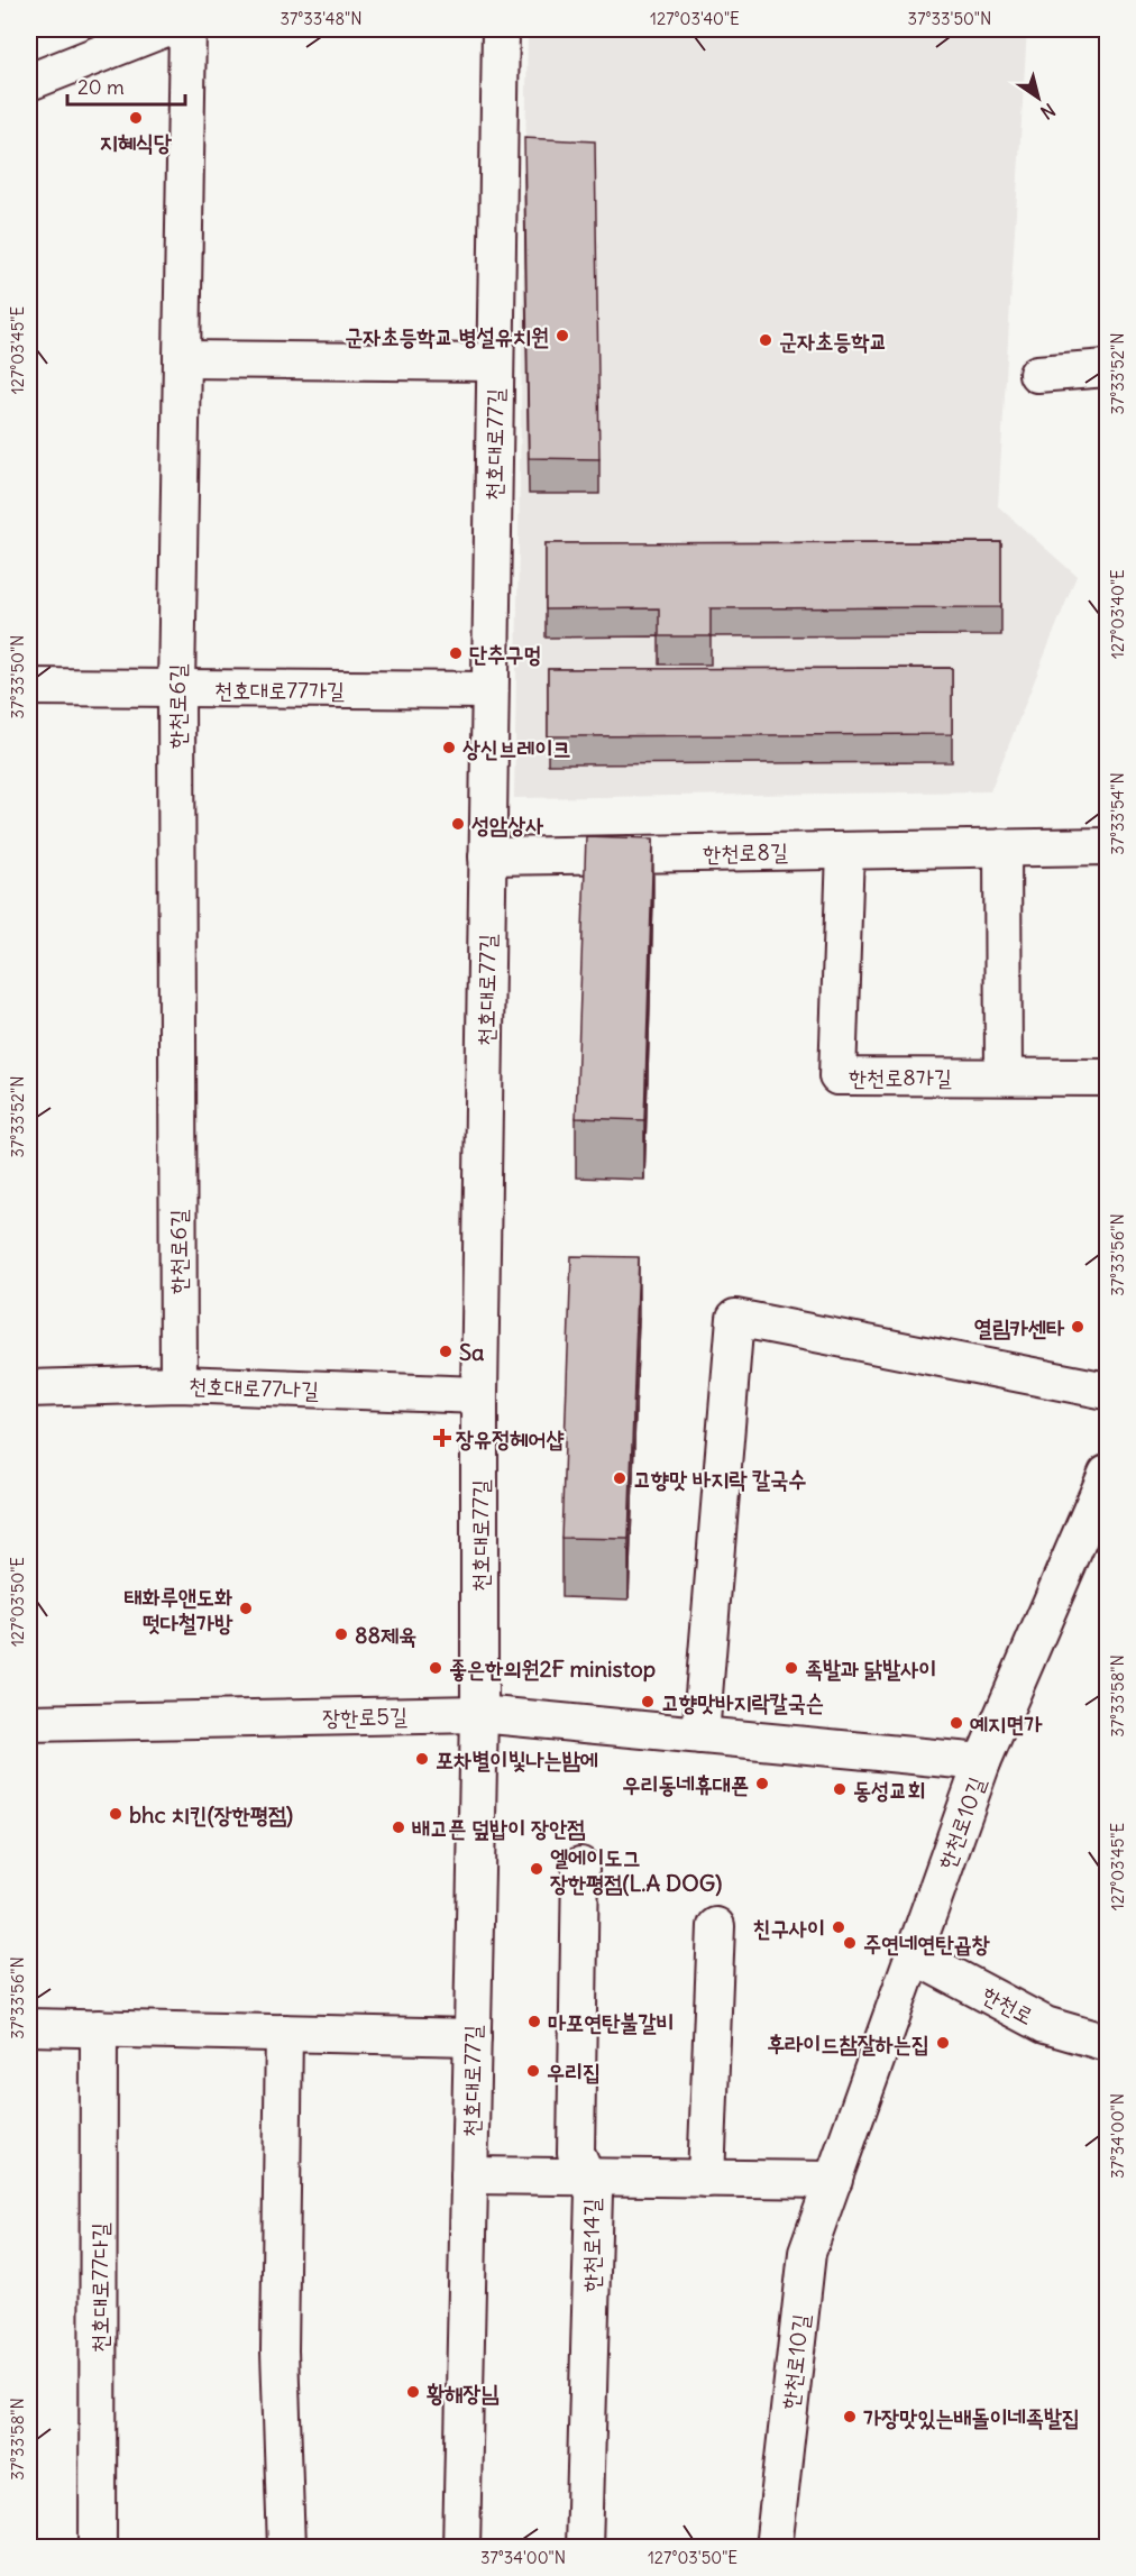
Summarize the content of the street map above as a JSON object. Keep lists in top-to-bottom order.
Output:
{
  "streets": {
    "street": [
      "천호대로77길",
      "천호대로77가길",
      "한천로6길",
      "한천로8길",
      "한천로8가길",
      "천호대로77나길",
      "장한로5길",
      "한천로10길",
      "한천로",
      "한천로14길",
      "천호대로77다길"
    ]
  },
  "crossings": [
    ["천호대로77길", "천호대로77가길"],
    ["천호대로77길", "한천로6길"],
    ["천호대로77길", "한천로8길"],
    ["천호대로77길", "천호대로77나길"],
    ["천호대로77길", "장한로5길"],
    ["천호대로77가길", "한천로6길"],
    ["한천로6길", "천호대로77나길"],
    ["한천로8길", "한천로8가길"],
    ["장한로5길", "한천로10길"],
    ["한천로10길", "한천로"]
  ],
  "places": {
    "other": [
      "지혜식당",
      "군자초등학교 병설유치원",
      "군자초등학교",
      "단추구멍",
      "상신브레이크",
      "성암상사",
      "열림카센타",
      "Sa",
      "고향맛 바지락 칼국수",
      "태화루앤도화 떳다철가방",
      "88제육",
      "좋은한의원2F ministop",
      "족발과 닭발사이",
      "고향맛바지락칼국슨",
      "예지면가",
      "포차별이빛나는밤에",
      "우리동네휴대폰",
      "동성교회",
      "bhc 치킨(장한평점)",
      "배고픈 덮밥이 장안점",
      "엘에이도그 장한평점(L.A DOG)",
      "친구사이",
      "주연네연탄곱창",
      "마포연탄불갈비",
      "후라이드참잘하는집",
      "우리집",
      "황해장님",
      "가장맛있는배돌이네족발집"
    ],
    "health": ["장유정헤어샵"]
  },
  "scale_bar": "20 m",
  "north": "bottom right",
  "coordinates": [
    "37°33'48\"N",
    "127°03'40\"E",
    "37°33'50\"N",
    "127°03'45\"E",
    "37°33'52\"N",
    "37°33'54\"N",
    "37°33'56\"N",
    "127°03'50\"E",
    "37°33'58\"N",
    "37°34'00\"N"
  ]
}
